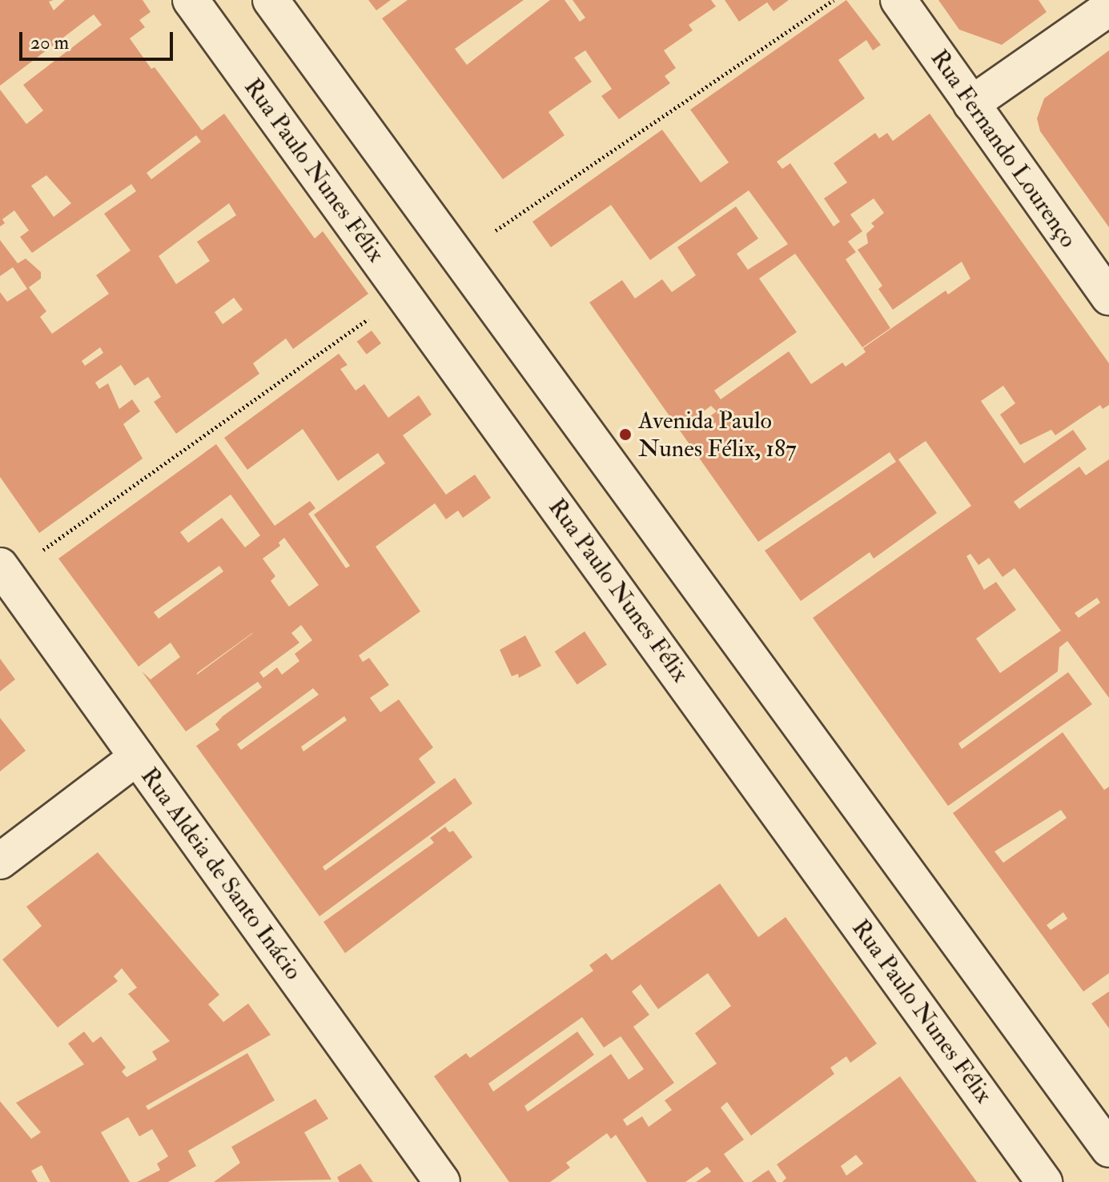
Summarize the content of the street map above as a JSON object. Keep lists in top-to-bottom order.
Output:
{
  "streets": {
    "main road": ["Rua Fernando Lourenço", "Rua Paulo Nunes Félix", "Rua Aldeia de Santo Inácio"]
  },
  "places": ["Avenida Paulo Nunes Félix, 187"],
  "scale_bar": "20 m"
}
